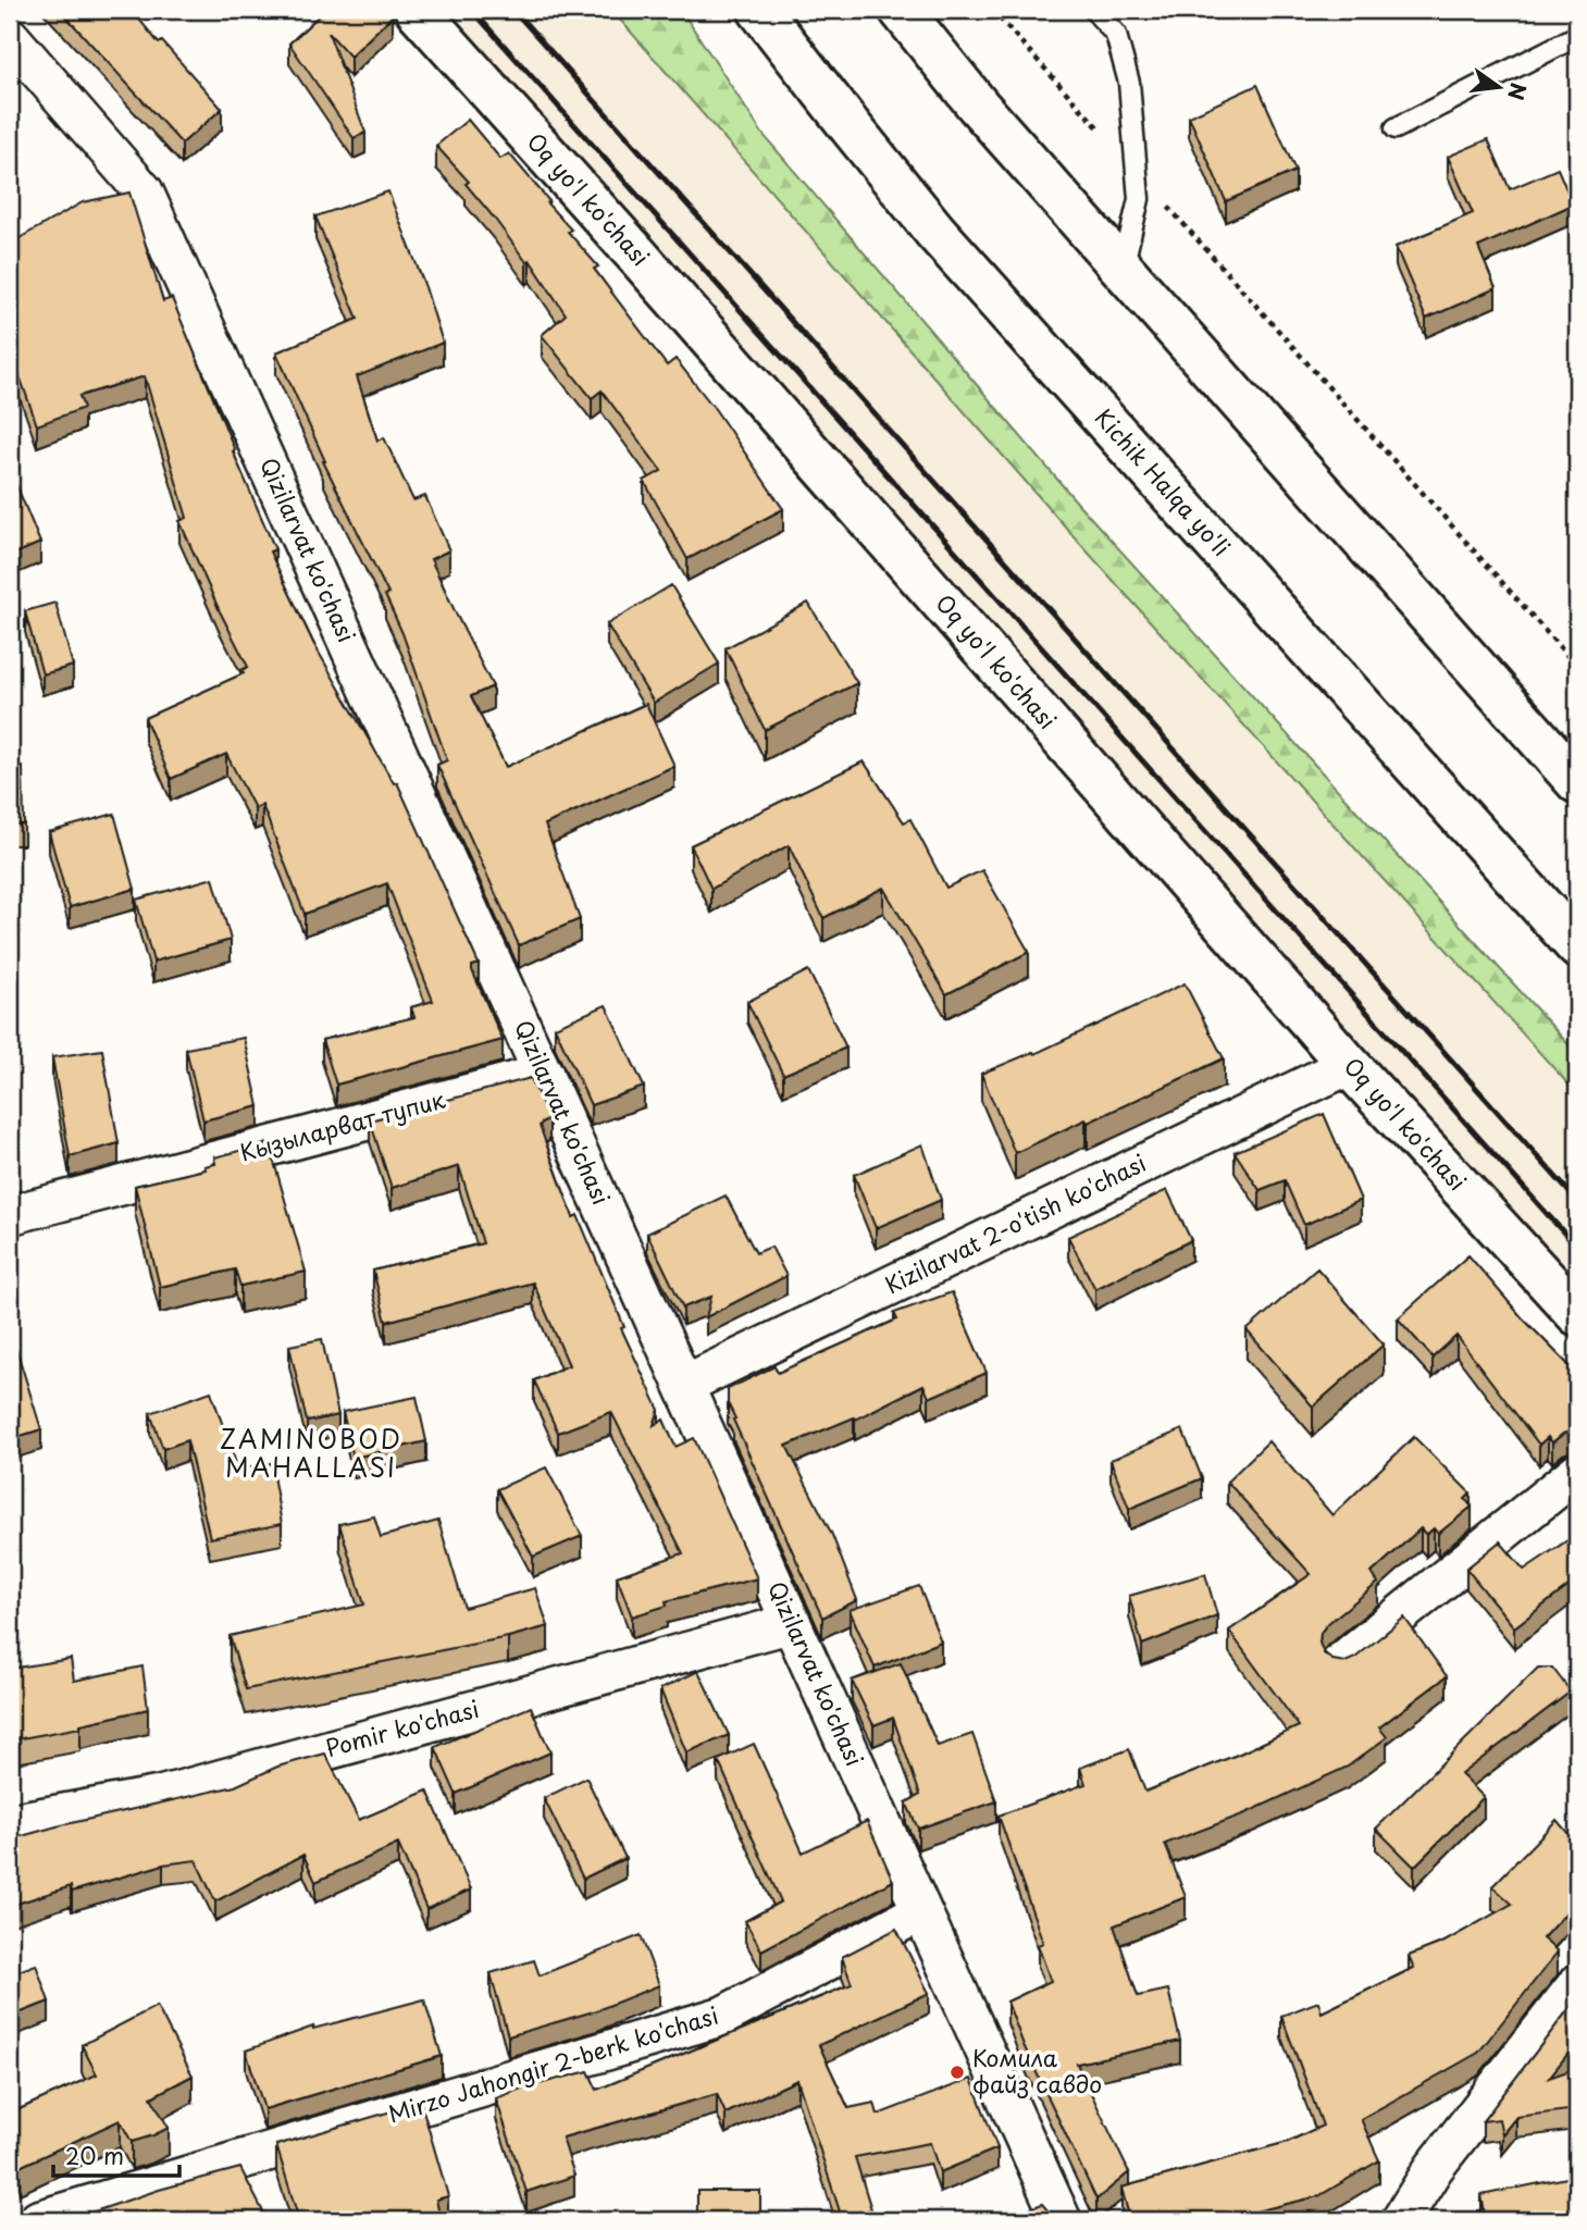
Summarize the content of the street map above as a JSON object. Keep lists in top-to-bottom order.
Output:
{
  "streets": {
    "main road": ["Oq yo'l ko'chasi", "Kichik Halqa yo'li"],
    "street": [
      "Qizilarvat ko'chasi",
      "Кызыларват тупик",
      "Kizilarvat 2-o'tish ko'chasi",
      "Pomir ko'chasi",
      "Mirzo Jahongir 2-berk ko'chasi"
    ]
  },
  "crossings": [
    ["Oq yo'l ko'chasi", "Kizilarvat 2-o'tish ko'chasi"],
    ["Qizilarvat ko'chasi", "Кызыларват тупик"],
    ["Qizilarvat ko'chasi", "Kizilarvat 2-o'tish ko'chasi"],
    ["Qizilarvat ko'chasi", "Pomir ko'chasi"],
    ["Qizilarvat ko'chasi", "Mirzo Jahongir 2-berk ko'chasi"]
  ],
  "districts": ["ZAMINOBOD MAHALLASI"],
  "places": ["Комила файз савдо"],
  "scale_bar": "20 m",
  "north": "right"
}
